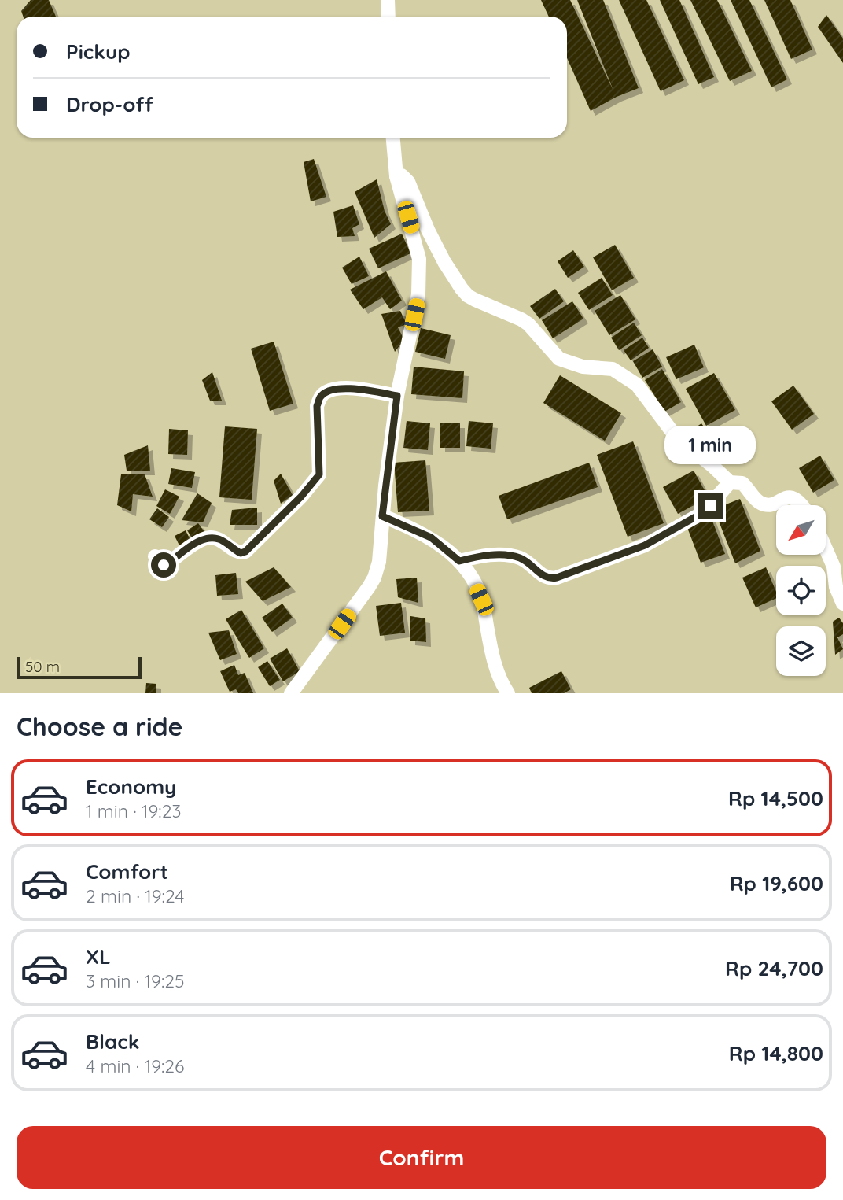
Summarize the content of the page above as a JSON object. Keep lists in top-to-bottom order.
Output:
{
  "scale_bar": "50 m",
  "north": "bottom left",
  "page": {
    "banner": ["Pickup", "Drop-off"],
    "bubble": "1 min",
    "scale": "50 m",
    "heading": "Choose a ride",
    "list": [
      {
        "name": "Economy",
        "note": "1 min · 19:23",
        "value": "Rp 14,500"
      },
      {
        "name": "Comfort",
        "note": "2 min · 19:24",
        "value": "Rp 19,600"
      },
      {
        "name": "XL",
        "note": "3 min · 19:25",
        "value": "Rp 24,700"
      },
      {
        "name": "Black",
        "note": "4 min · 19:26",
        "value": "Rp 14,800"
      }
    ],
    "buttons": "Confirm"
  }
}
